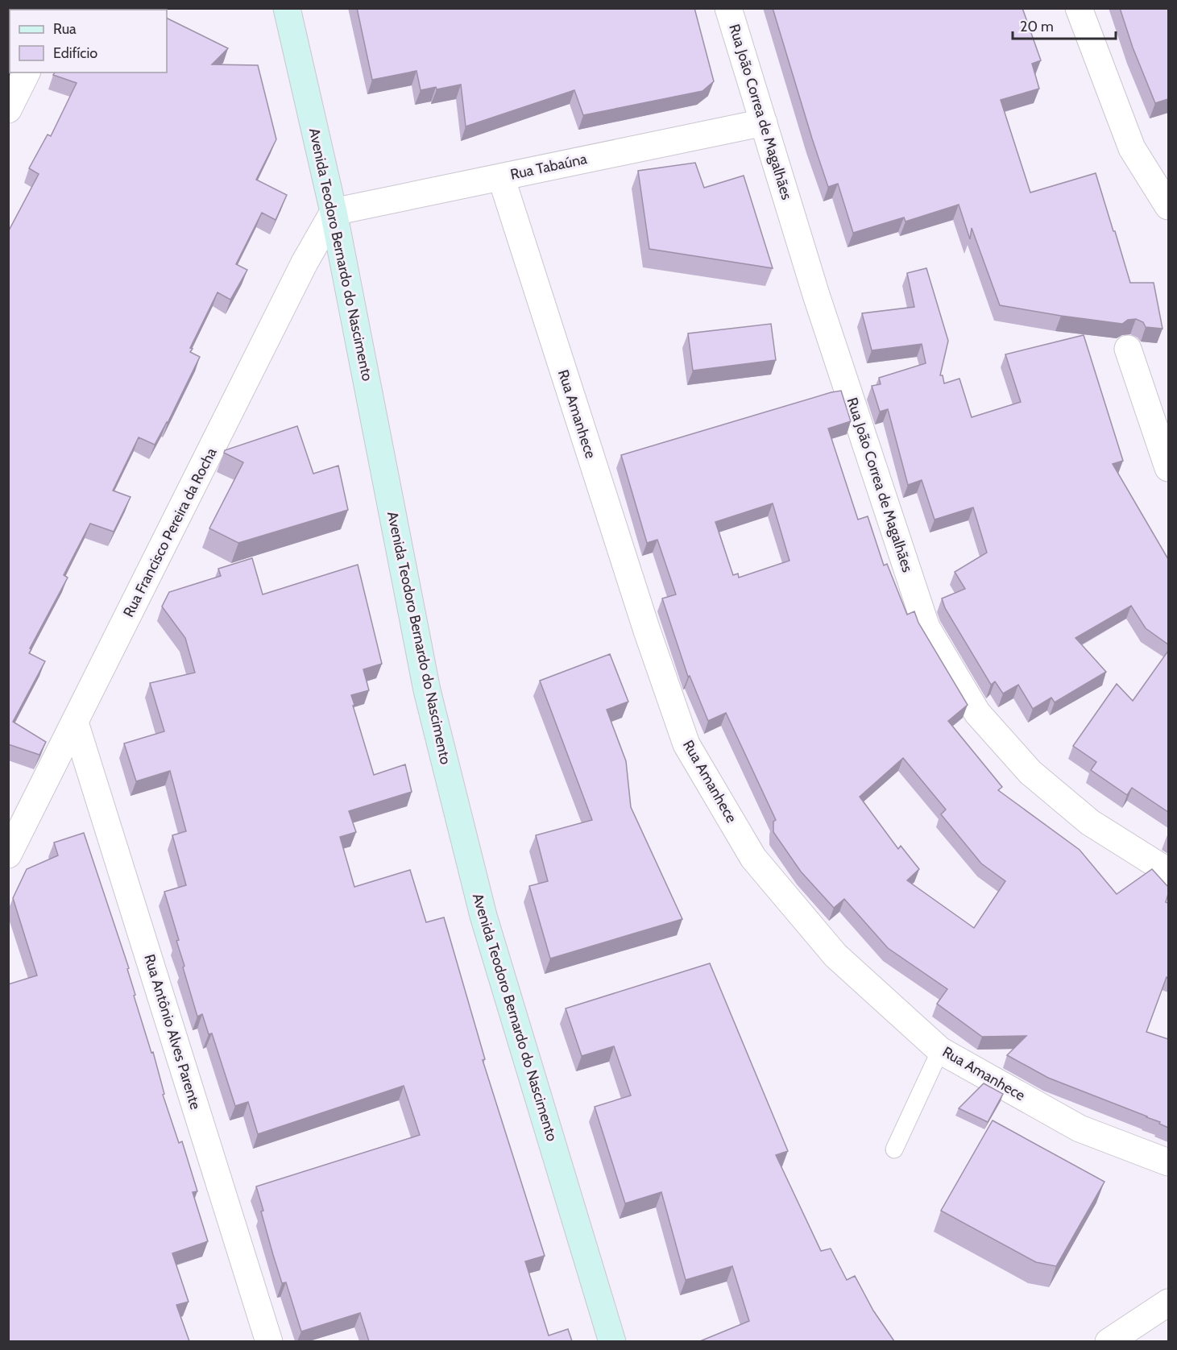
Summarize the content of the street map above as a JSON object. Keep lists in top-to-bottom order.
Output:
{
  "streets": {
    "street": [
      "Rua João Correa de Magalhães",
      "Rua Tabaúna",
      "Avenida Teodoro Bernardo do Nascimento",
      "Rua Amanhece",
      "Rua Francisco Pereira da Rocha",
      "Rua Antônio Alves Parente"
    ]
  },
  "crossings": [
    ["Rua João Correa de Magalhães", "Rua Tabaúna"],
    ["Rua Tabaúna", "Avenida Teodoro Bernardo do Nascimento"],
    ["Rua Tabaúna", "Rua Amanhece"],
    ["Rua Tabaúna", "Rua Francisco Pereira da Rocha"],
    ["Avenida Teodoro Bernardo do Nascimento", "Rua Francisco Pereira da Rocha"],
    ["Rua Francisco Pereira da Rocha", "Rua Antônio Alves Parente"]
  ],
  "legend": ["Rua", "Edifício"],
  "scale_bar": "20 m"
}
